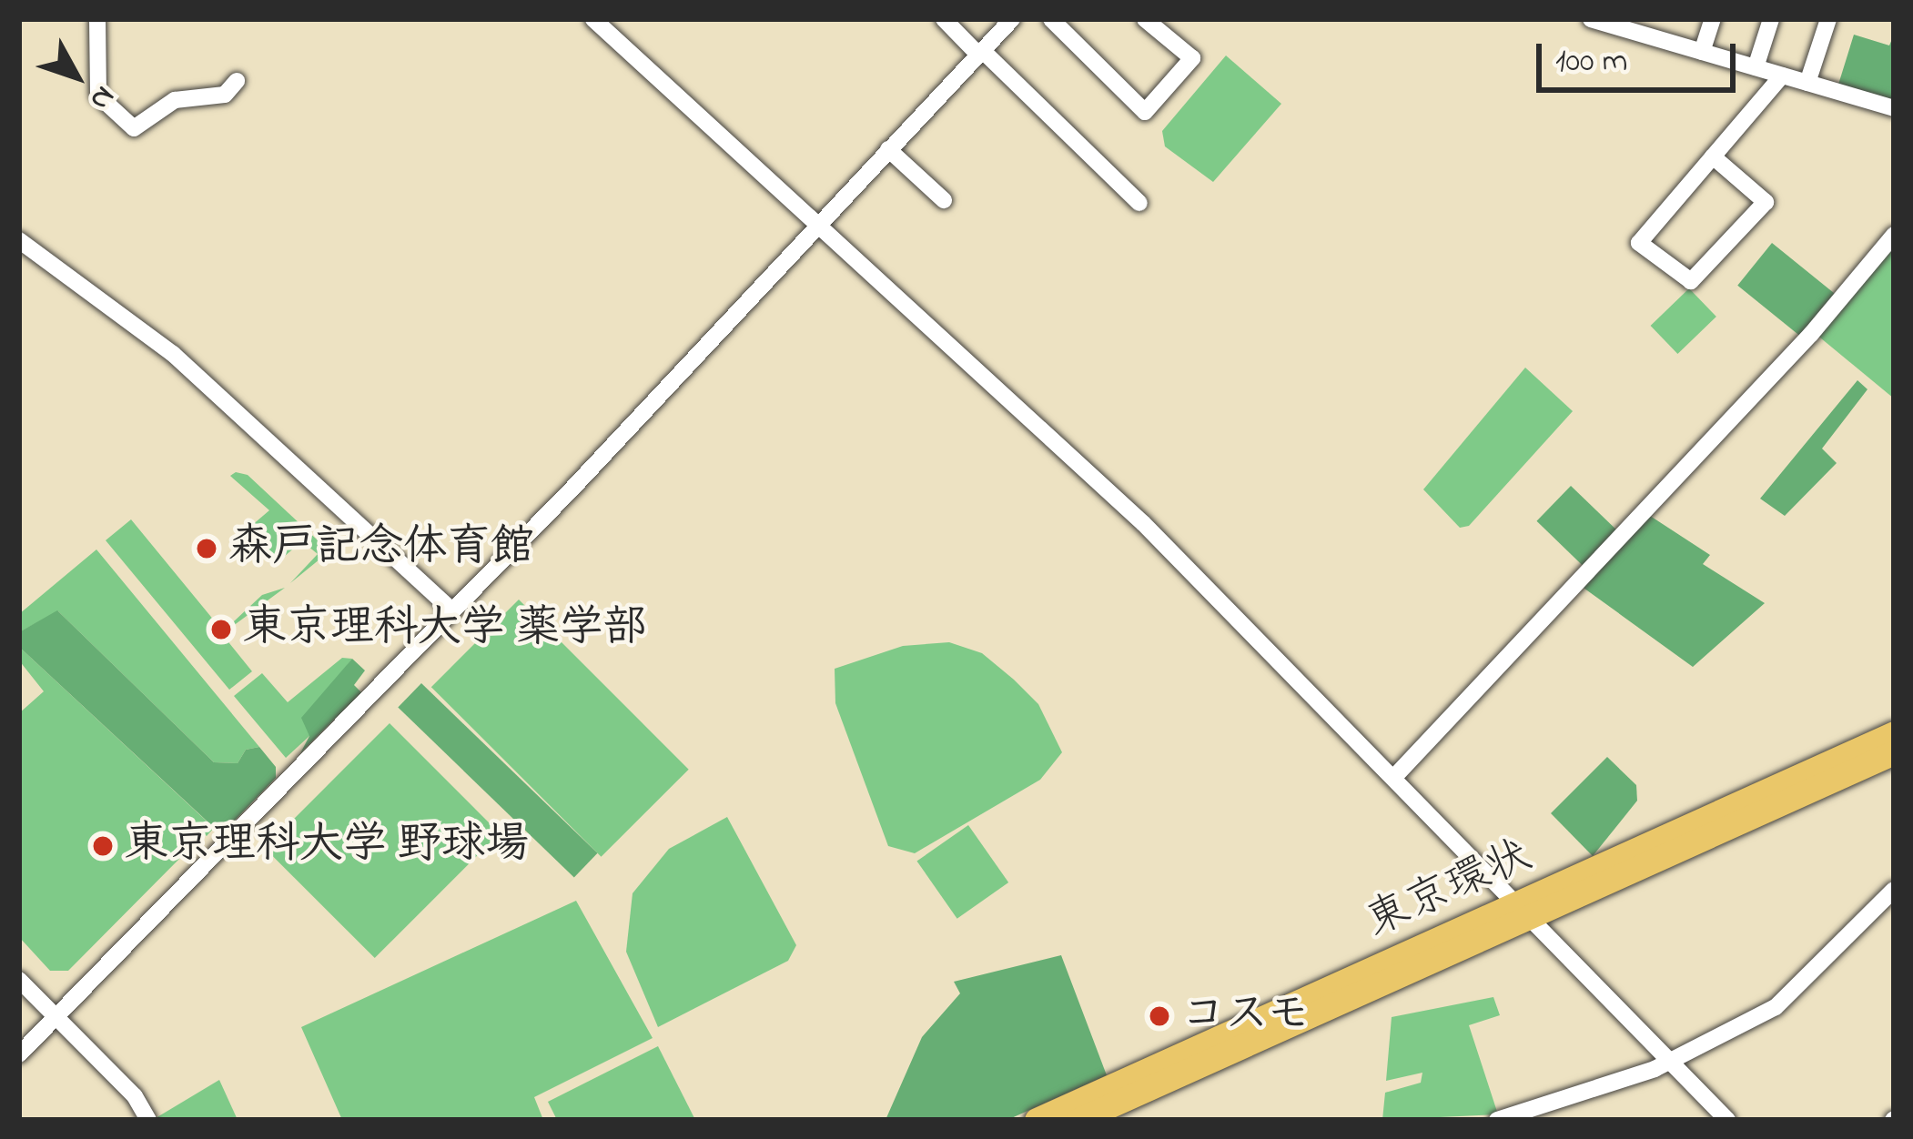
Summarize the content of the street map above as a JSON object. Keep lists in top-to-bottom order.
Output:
{
  "streets": {
    "highway": ["東京環状"]
  },
  "places": [
    "森戸記念体育館",
    "東京理科大学 薬学部",
    "東京理科大学 野球場",
    "コスモ"
  ],
  "scale_bar": "100 m",
  "north": "bottom right"
}
